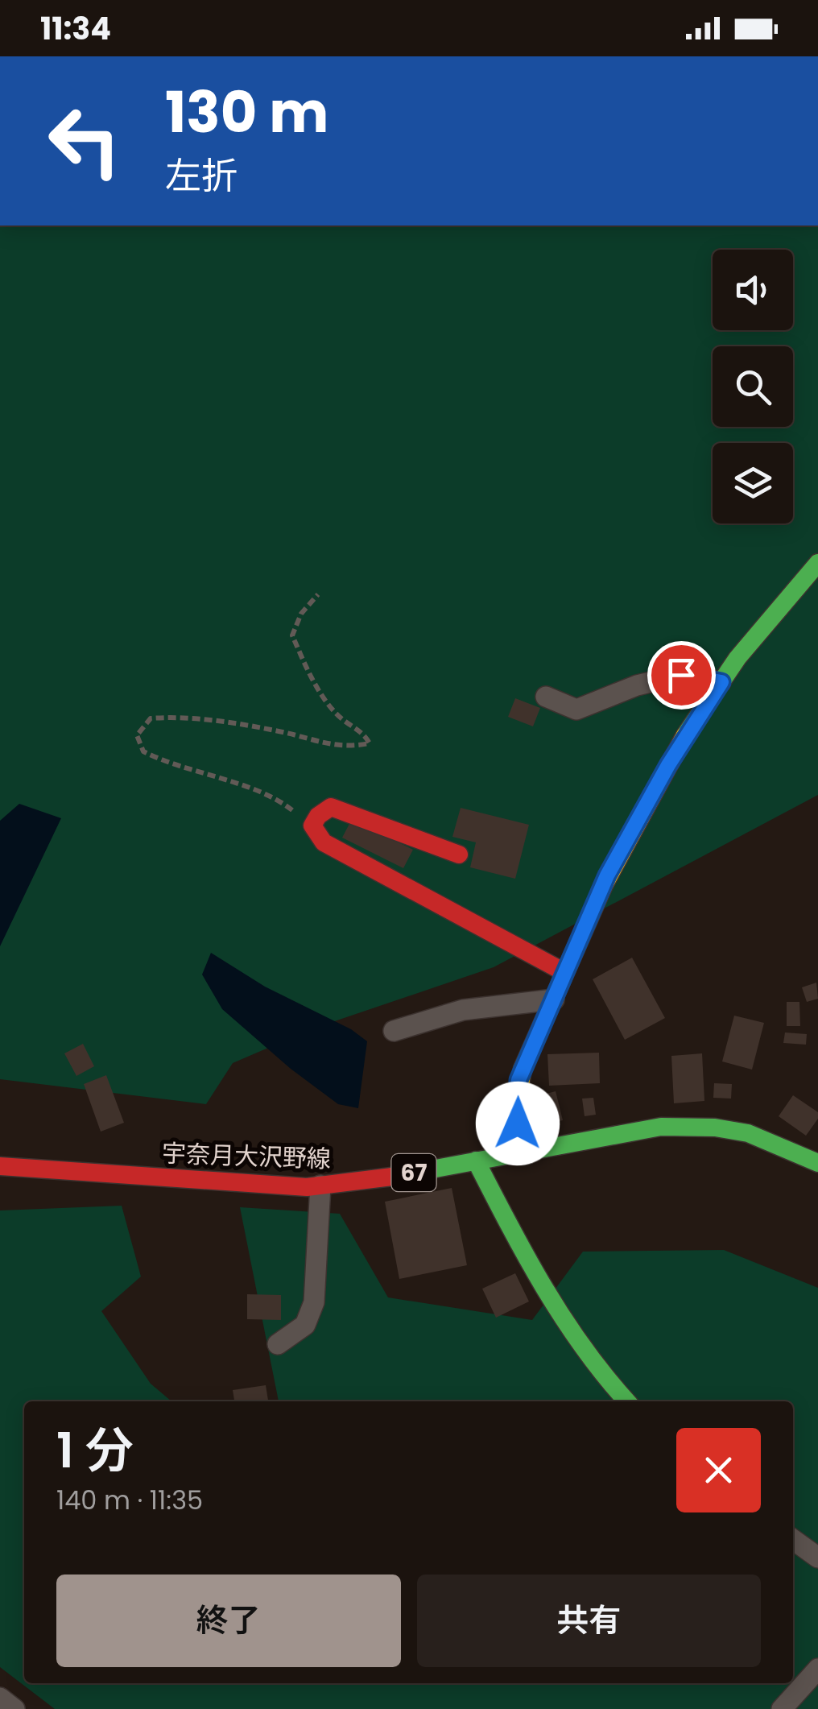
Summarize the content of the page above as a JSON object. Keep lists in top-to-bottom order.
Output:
{
  "streets": {
    "street": ["宇奈月大沢野線", "67"]
  },
  "page": {
    "status": "11:34",
    "turn": ["130 m", "左折"],
    "heading": ["1 分", "140 m · 11:35"],
    "buttons": ["終了", "共有"]
  }
}
